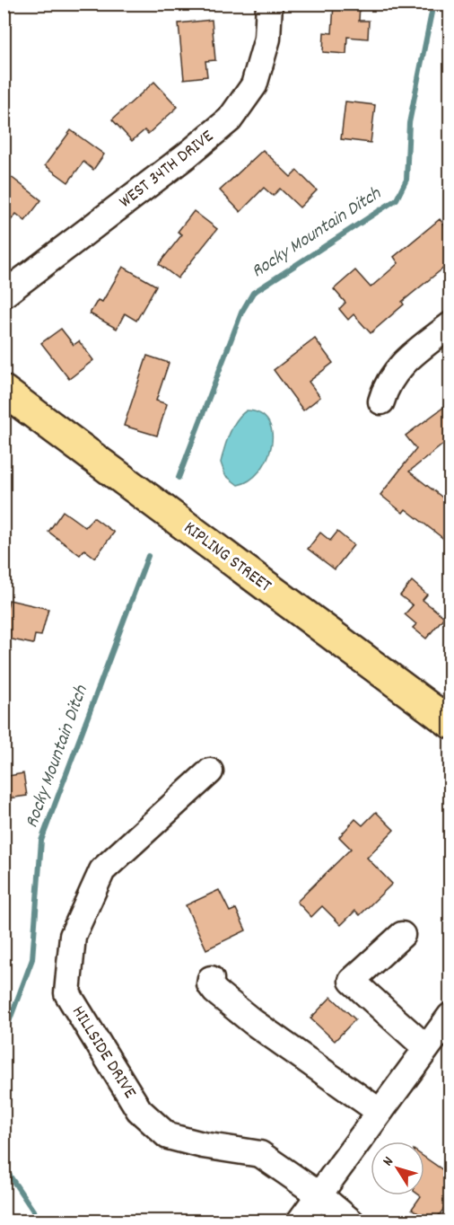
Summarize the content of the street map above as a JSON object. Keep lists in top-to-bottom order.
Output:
{
  "streets": {
    "main road": ["KIPLING STREET"],
    "street": ["WEST 34TH DRIVE", "HILLSIDE DRIVE"]
  },
  "water": ["Rocky Mountain Ditch"],
  "north": "top left"
}
